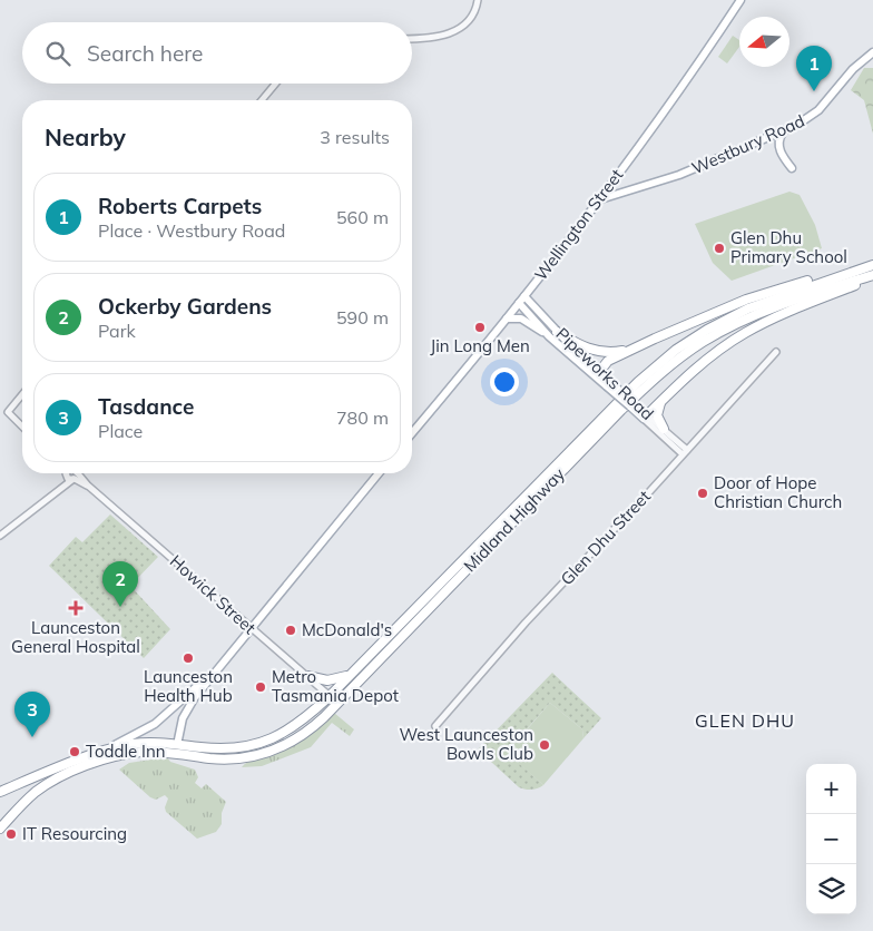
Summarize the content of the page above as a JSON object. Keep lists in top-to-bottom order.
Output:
{
  "streets": {
    "highway": ["Midland Highway", "Howick Street"],
    "main road": ["Westbury Road", "Wellington Street", "Pipeworks Road"],
    "street": ["Glen Dhu Street"]
  },
  "crossings": [
    ["Westbury Road", "Wellington Street"],
    ["Wellington Street", "Pipeworks Road"],
    ["Pipeworks Road", "Glen Dhu Street"],
    ["Midland Highway", "Howick Street"]
  ],
  "districts": ["GLEN DHU"],
  "places": {
    "other": [
      "Glen Dhu Primary School",
      "Jin Long Men",
      "Door of Hope Christian Church",
      "McDonald's",
      "Launceston Health Hub",
      "Metro Tasmania Depot",
      "West Launceston Bowls Club",
      "Toddle Inn",
      "IT Resourcing"
    ],
    "health": ["Launceston General Hospital"]
  },
  "north": "left",
  "page": {
    "search": "Search here",
    "pins": ["1", "2", "3"],
    "heading": ["Nearby", "3 results"],
    "list": [
      {
        "mark": "1",
        "name": "Roberts Carpets",
        "note": "Place · Westbury Road",
        "value": "560 m"
      },
      {
        "mark": "2",
        "name": "Ockerby Gardens",
        "note": "Park",
        "value": "590 m"
      },
      {
        "mark": "3",
        "name": "Tasdance",
        "note": "Place",
        "value": "780 m"
      }
    ],
    "map_buttons": ["+", "−"]
  }
}
